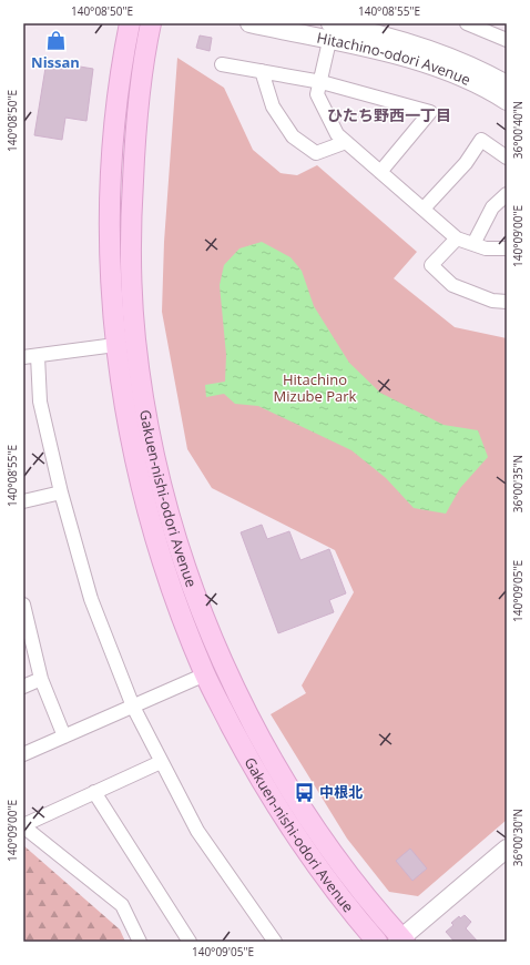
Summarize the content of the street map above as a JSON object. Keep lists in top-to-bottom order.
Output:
{
  "streets": {
    "main road": ["Gakuen-nishi-odori Avenue"],
    "street": ["Hitachino-odori Avenue"]
  },
  "districts": ["ひたち野西一丁目"],
  "parks": ["Hitachino Mizube Park"],
  "places": {
    "shop": ["Nissan"],
    "bus stop": ["中根北"]
  },
  "coordinates": [
    "140°08'50\"E",
    "140°08'55\"E",
    "36°00'40\"N",
    "140°09'00\"E",
    "36°00'35\"N",
    "140°09'05\"E",
    "36°00'30\"N"
  ]
}
